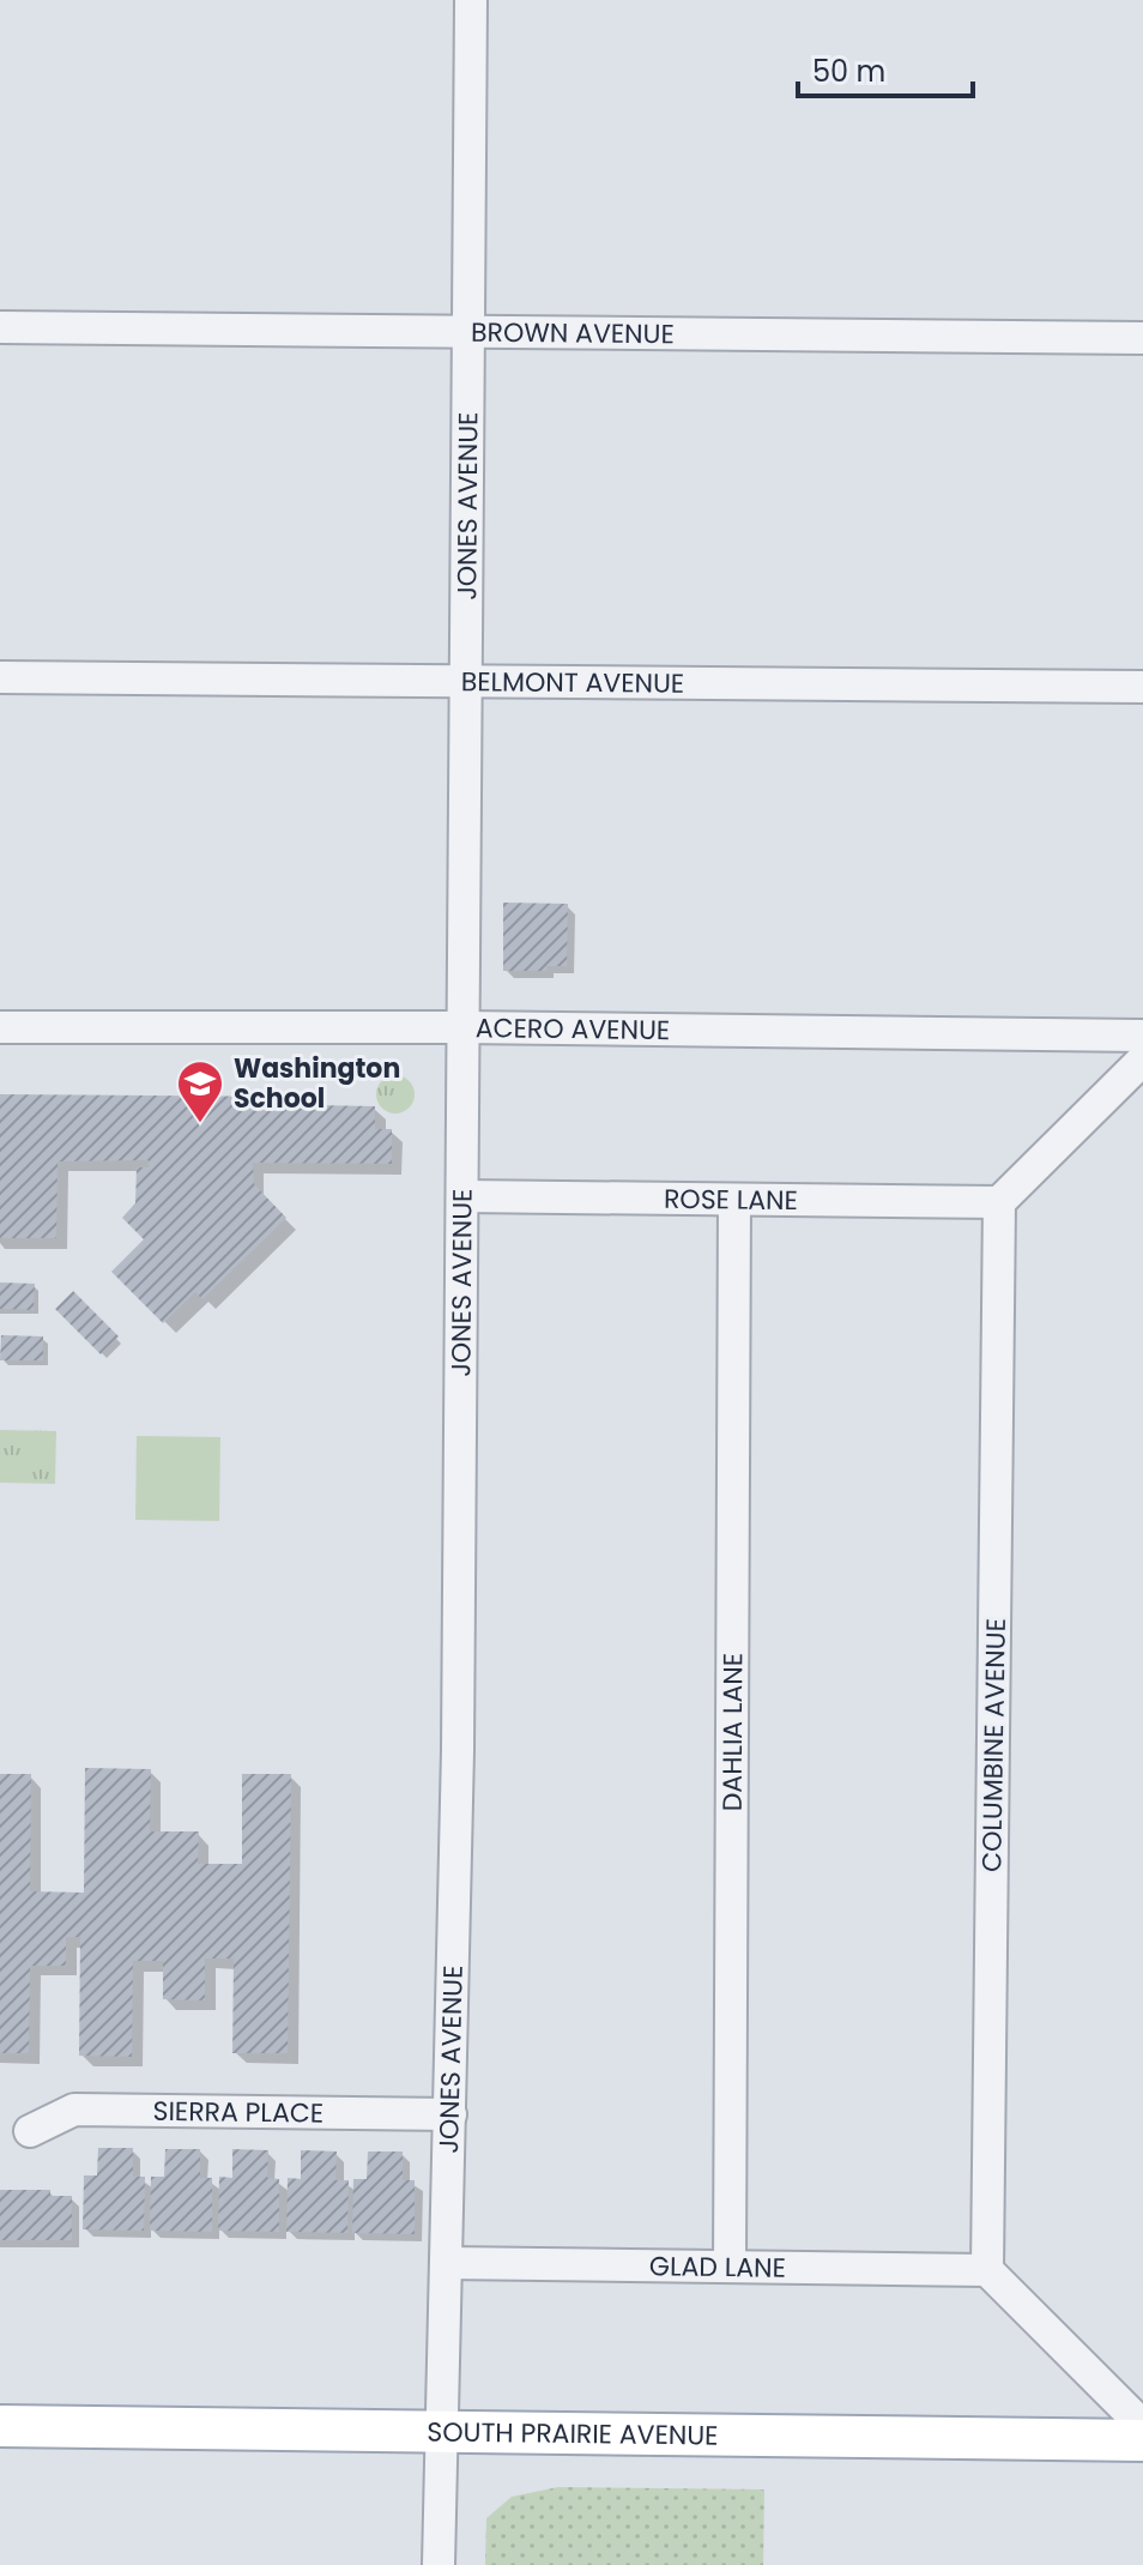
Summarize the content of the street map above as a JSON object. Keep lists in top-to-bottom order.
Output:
{
  "streets": {
    "main road": ["SOUTH PRAIRIE AVENUE"],
    "street": [
      "BROWN AVENUE",
      "JONES AVENUE",
      "BELMONT AVENUE",
      "ACERO AVENUE",
      "ROSE LANE",
      "DAHLIA LANE",
      "COLUMBINE AVENUE",
      "SIERRA PLACE",
      "GLAD LANE"
    ]
  },
  "crossings": [
    ["BROWN AVENUE", "JONES AVENUE"],
    ["JONES AVENUE", "BELMONT AVENUE"],
    ["JONES AVENUE", "ACERO AVENUE"],
    ["JONES AVENUE", "ROSE LANE"],
    ["JONES AVENUE", "SIERRA PLACE"],
    ["JONES AVENUE", "GLAD LANE"],
    ["JONES AVENUE", "SOUTH PRAIRIE AVENUE"],
    ["ROSE LANE", "DAHLIA LANE"],
    ["ROSE LANE", "COLUMBINE AVENUE"],
    ["DAHLIA LANE", "GLAD LANE"],
    ["COLUMBINE AVENUE", "GLAD LANE"]
  ],
  "places": {
    "school or university": ["Washington School"]
  },
  "scale_bar": "50 m"
}
